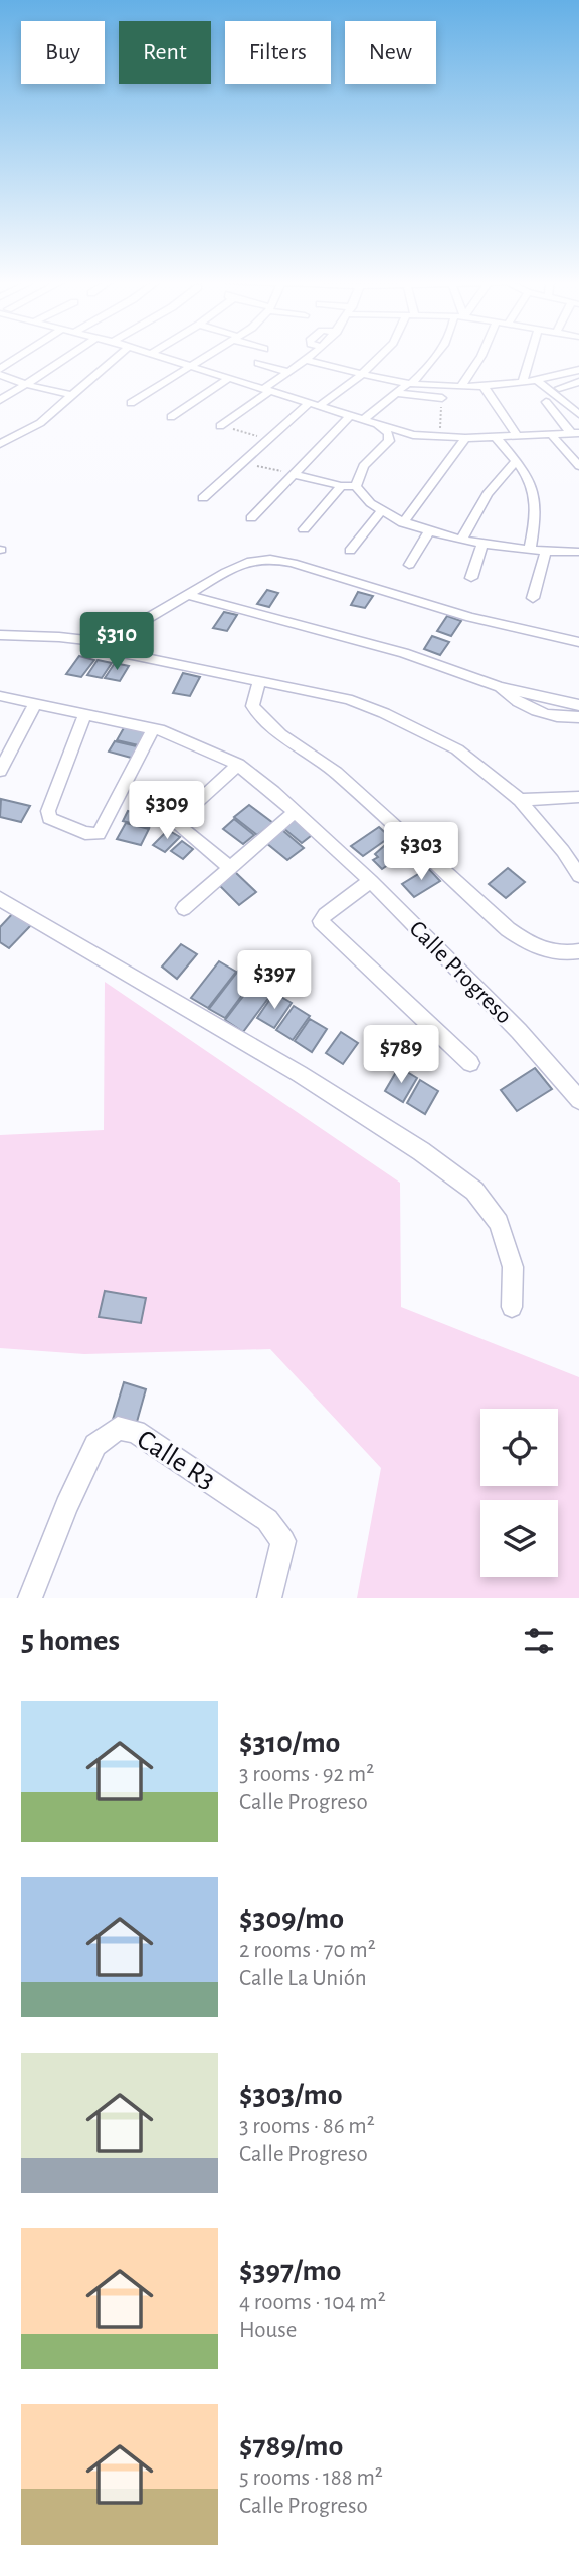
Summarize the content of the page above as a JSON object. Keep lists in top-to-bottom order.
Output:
{
  "streets": {
    "street": ["Calle Progreso", "Calle R3"]
  },
  "page": {
    "chip": [
      "Buy",
      "Rent",
      "Filters",
      "New"
    ],
    "price": [
      "$310",
      "$309",
      "$303",
      "$397",
      "$789"
    ],
    "heading": "5 homes",
    "list": [
      {
        "name": "$310/mo",
        "note": "3 rooms · 92 m² · Calle Progreso"
      },
      {
        "name": "$309/mo",
        "note": "2 rooms · 70 m² · Calle La Unión"
      },
      {
        "name": "$303/mo",
        "note": "3 rooms · 86 m² · Calle Progreso"
      },
      {
        "name": "$397/mo",
        "note": "4 rooms · 104 m² · House"
      },
      {
        "name": "$789/mo",
        "note": "5 rooms · 188 m² · Calle Progreso"
      }
    ]
  }
}
